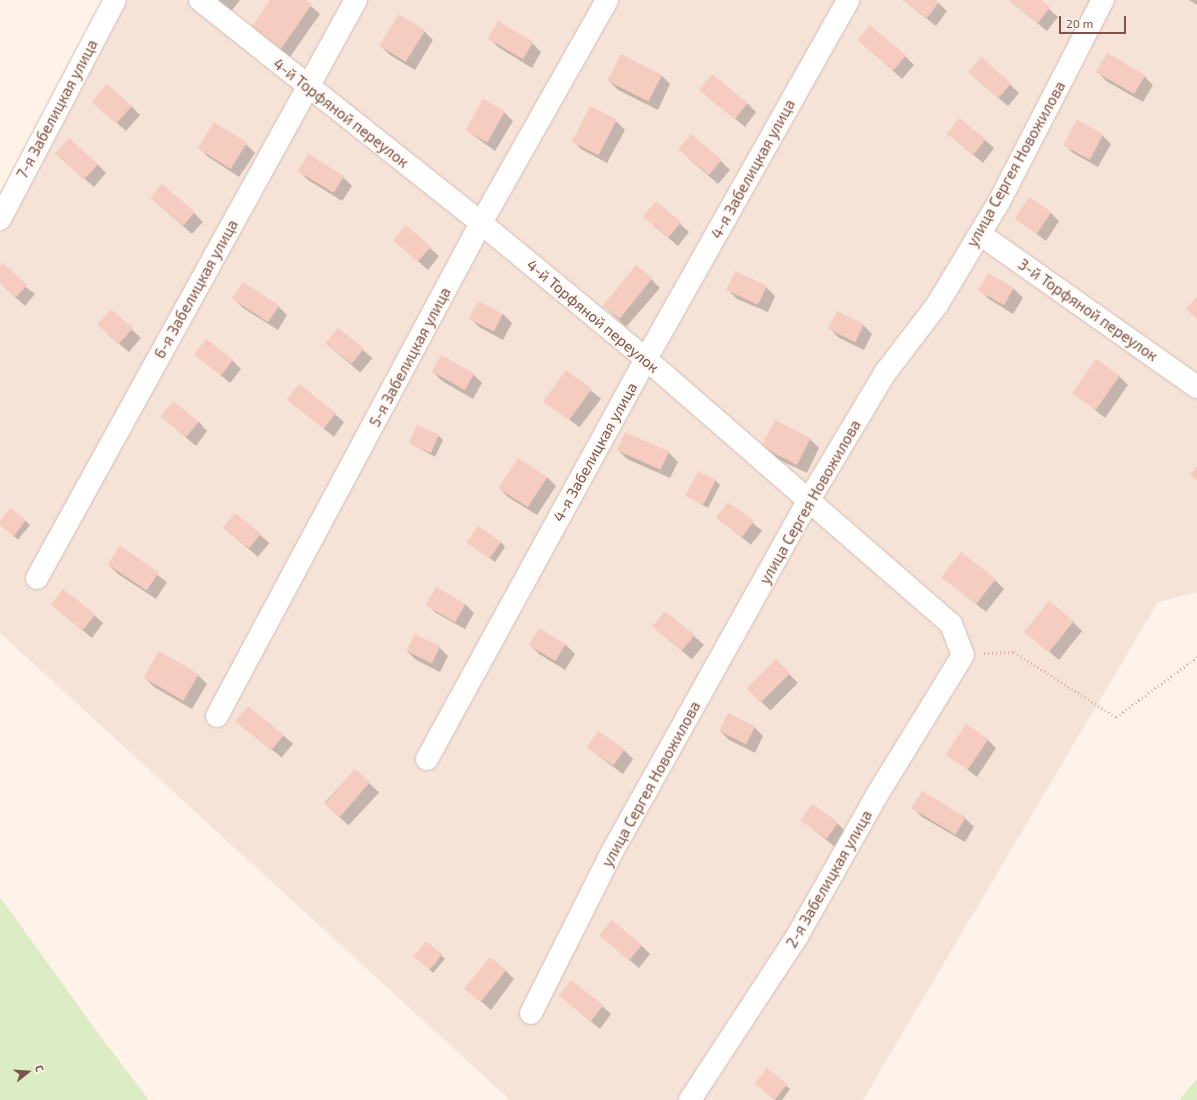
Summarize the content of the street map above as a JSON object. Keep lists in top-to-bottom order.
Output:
{
  "streets": {
    "street": [
      "7-я Забелицкая улица",
      "4-й Торфяной переулок",
      "улица Сергея Новожилова",
      "4-я Забелицкая улица",
      "6-я Забелицкая улица",
      "3-й Торфяной переулок",
      "5-я Забелицкая улица",
      "2-я Забелицкая улица"
    ]
  },
  "crossings": [
    ["4-й Торфяной переулок", "улица Сергея Новожилова"],
    ["4-й Торфяной переулок", "4-я Забелицкая улица"],
    ["4-й Торфяной переулок", "6-я Забелицкая улица"],
    ["4-й Торфяной переулок", "5-я Забелицкая улица"],
    ["4-й Торфяной переулок", "2-я Забелицкая улица"],
    ["улица Сергея Новожилова", "3-й Торфяной переулок"]
  ],
  "scale_bar": "20 m",
  "north": "right"
}
